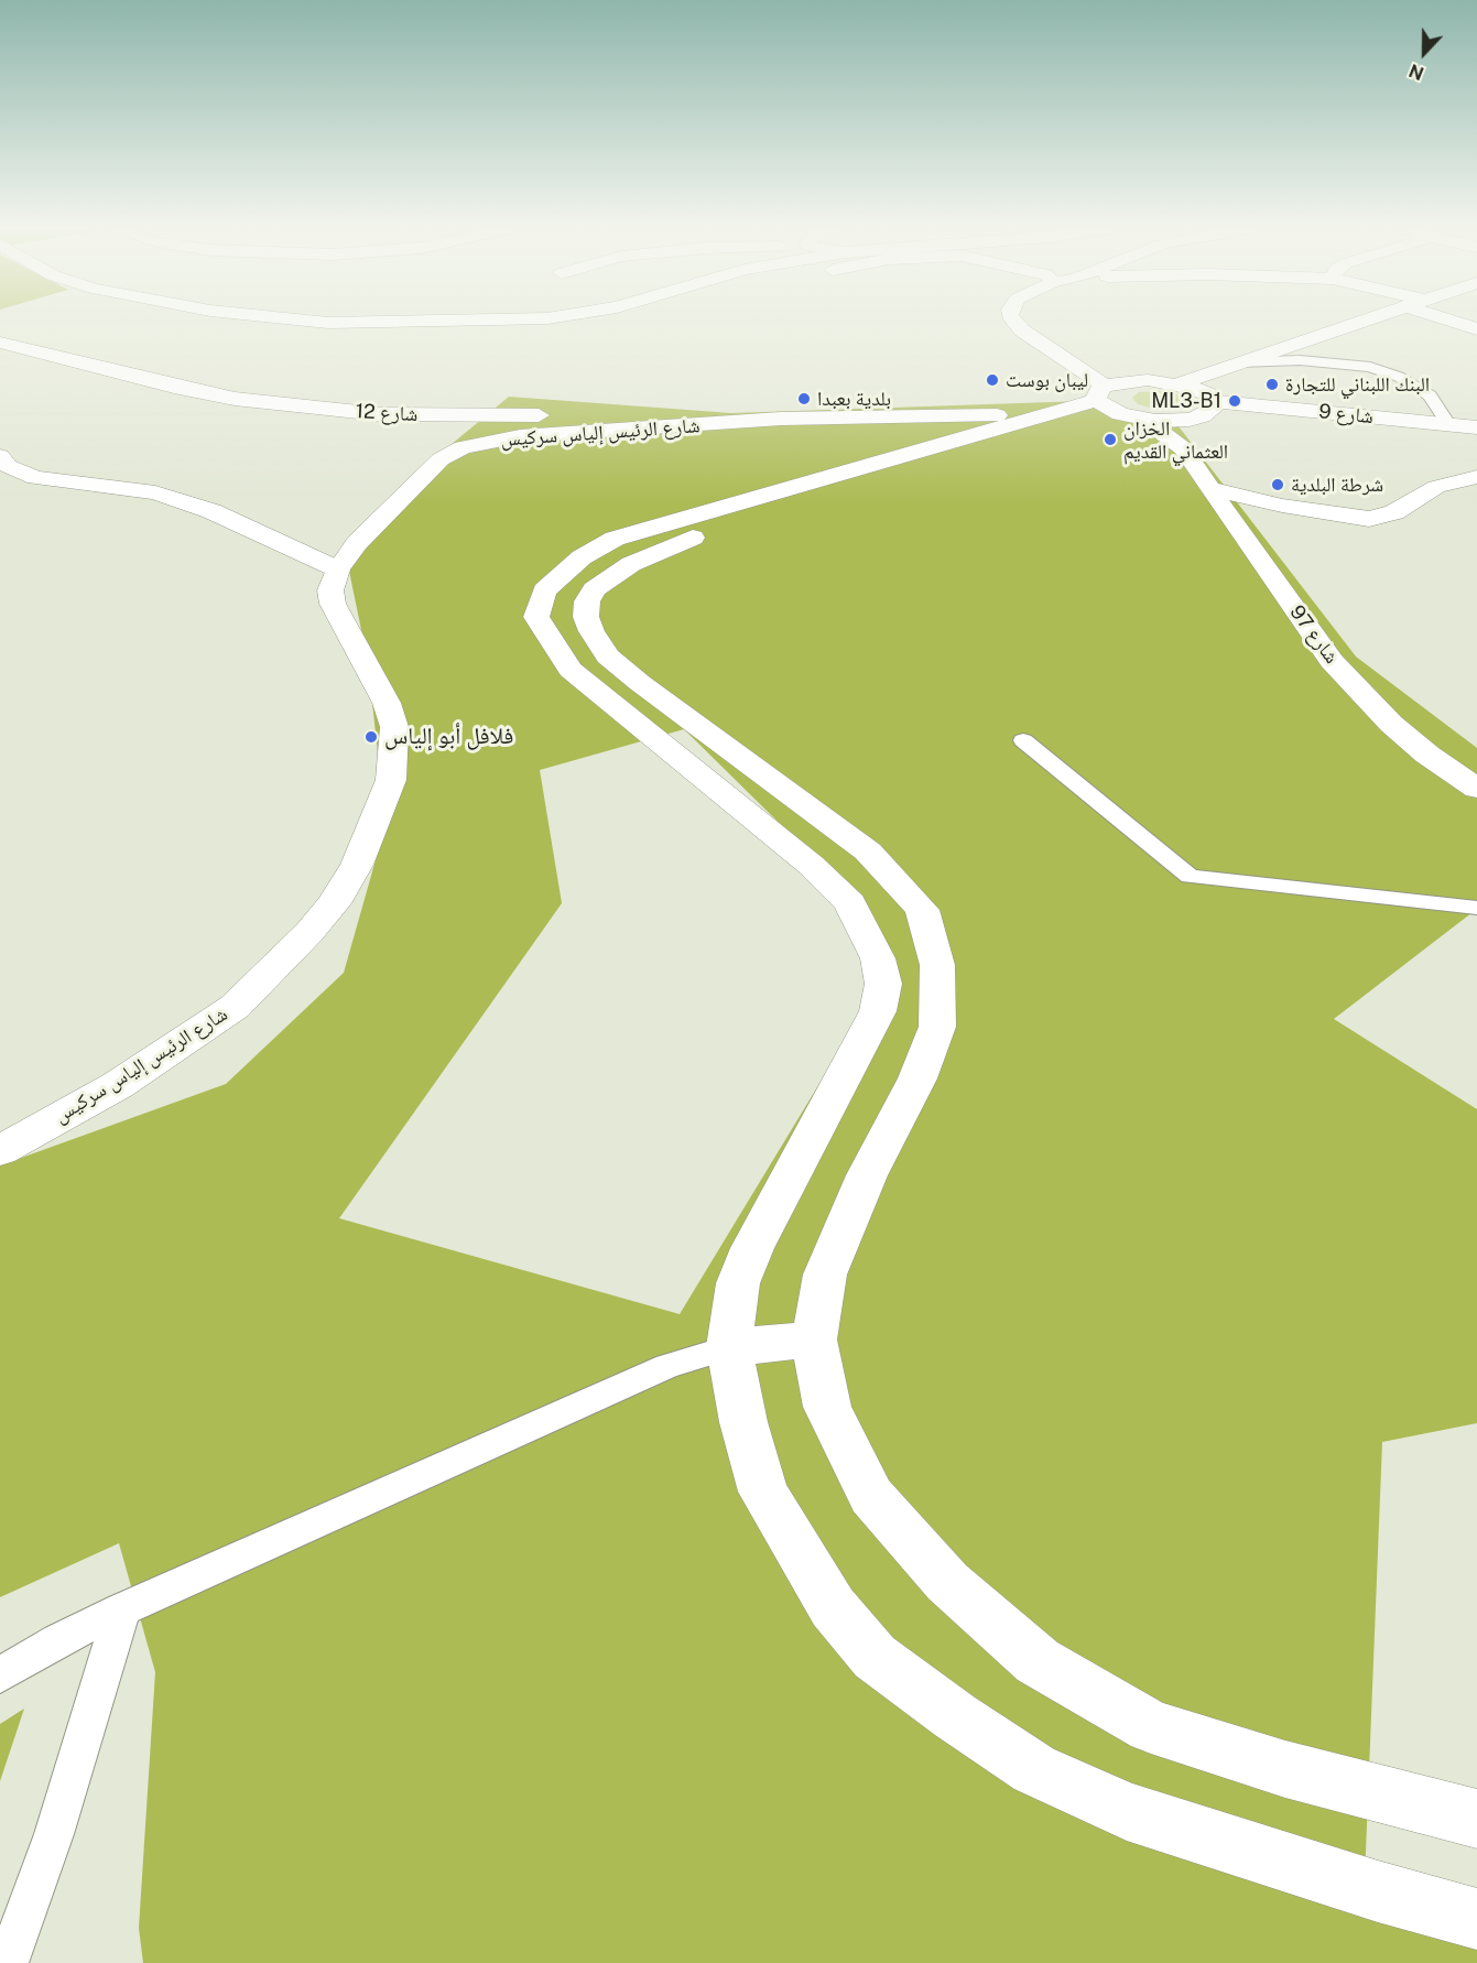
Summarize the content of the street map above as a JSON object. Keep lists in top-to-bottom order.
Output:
{
  "streets": {
    "main road": [
      "شارع 12",
      "شارع 9",
      "شارع الرئيس إلياس سركيس",
      "شارع 97"
    ]
  },
  "crossings": [
    ["شارع 12", "شارع الرئيس إلياس سركيس"]
  ],
  "places": [
    "ليبان بوست",
    "البنك اللبناني للتجارة",
    "بلدية بعبدا",
    "ML3-B1",
    "الخزان العثماني القديم",
    "شرطة البلدية",
    "فلافل أبو إلياس"
  ],
  "north": "bottom"
}
